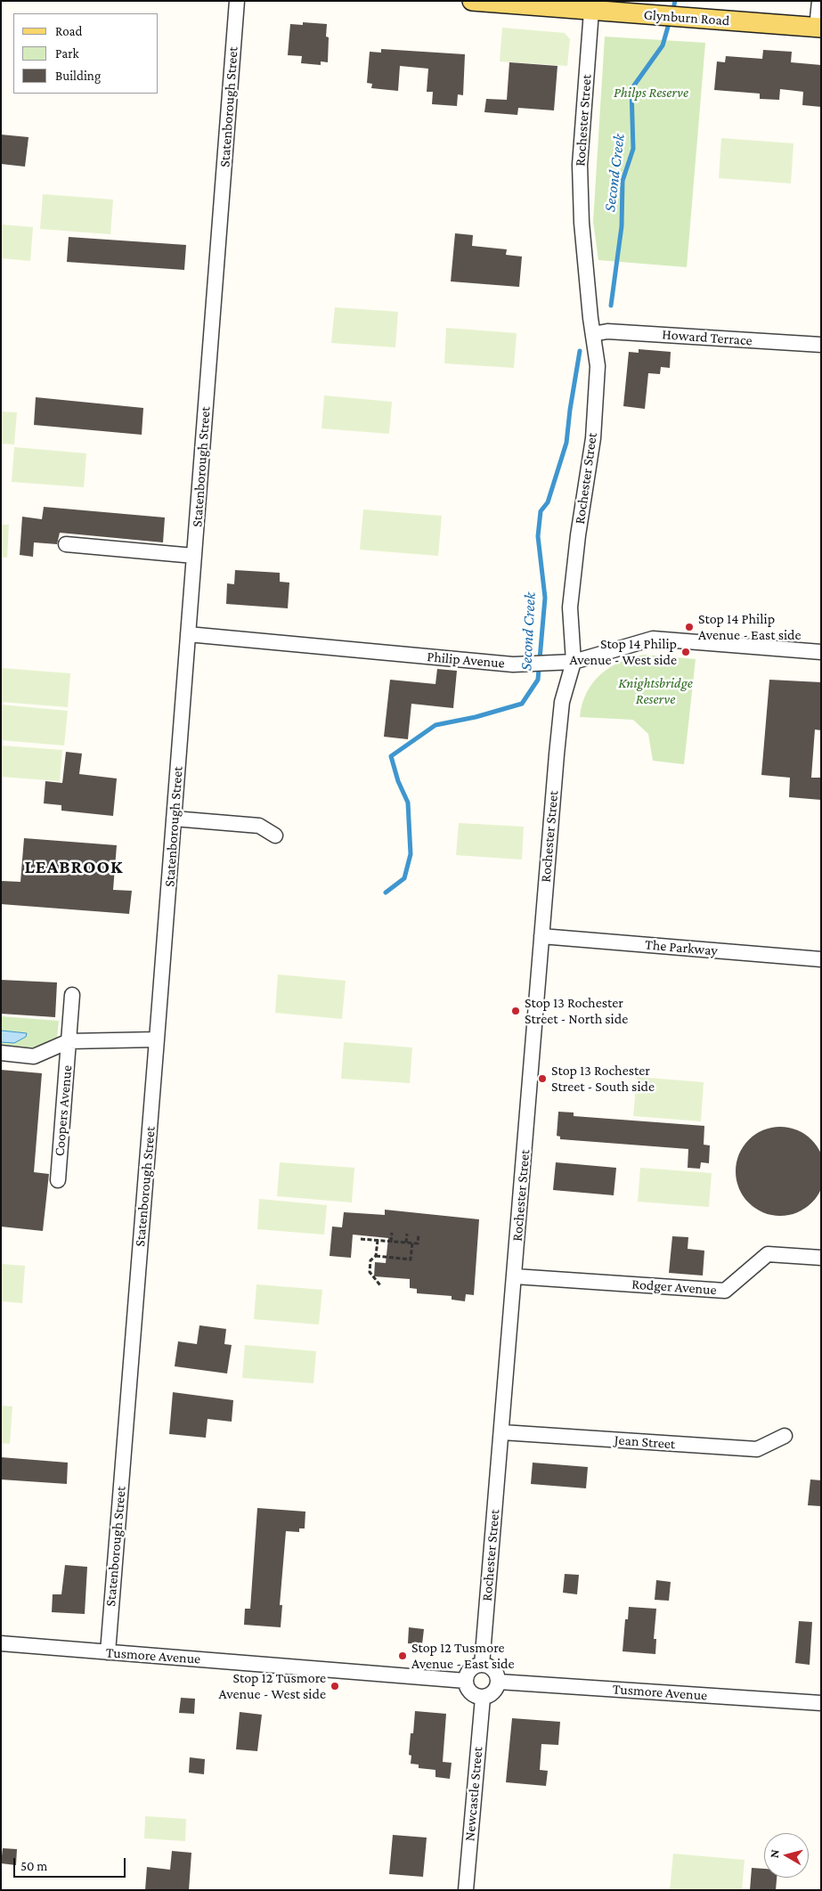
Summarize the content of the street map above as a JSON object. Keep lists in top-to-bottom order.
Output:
{
  "streets": {
    "main road": ["Glynburn Road"],
    "street": [
      "Statenborough Street",
      "Rochester Street",
      "Howard Terrace",
      "Philip Avenue",
      "The Parkway",
      "Coopers Avenue",
      "Rodger Avenue",
      "Jean Street",
      "Tusmore Avenue",
      "Newcastle Street"
    ]
  },
  "crossings": [
    ["Glynburn Road", "Rochester Street"],
    ["Statenborough Street", "Philip Avenue"],
    ["Statenborough Street", "Coopers Avenue"],
    ["Statenborough Street", "Tusmore Avenue"],
    ["Rochester Street", "Howard Terrace"],
    ["Rochester Street", "Philip Avenue"],
    ["Rochester Street", "The Parkway"],
    ["Rochester Street", "Rodger Avenue"],
    ["Rochester Street", "Jean Street"],
    ["Rochester Street", "Tusmore Avenue"],
    ["Rochester Street", "Newcastle Street"],
    ["Tusmore Avenue", "Newcastle Street"]
  ],
  "districts": ["LEABROOK"],
  "water": ["Second Creek"],
  "parks": ["Philps Reserve", "Knightsbridge Reserve"],
  "places": [
    "Stop 14 Philip Avenue - East side",
    "Stop 14 Philip Avenue - West side",
    "Stop 13 Rochester Street - North side",
    "Stop 13 Rochester Street - South side",
    "Stop 12 Tusmore Avenue - East side",
    "Stop 12 Tusmore Avenue - West side"
  ],
  "legend": ["Road", "Park", "Building"],
  "scale_bar": "50 m",
  "north": "left"
}
